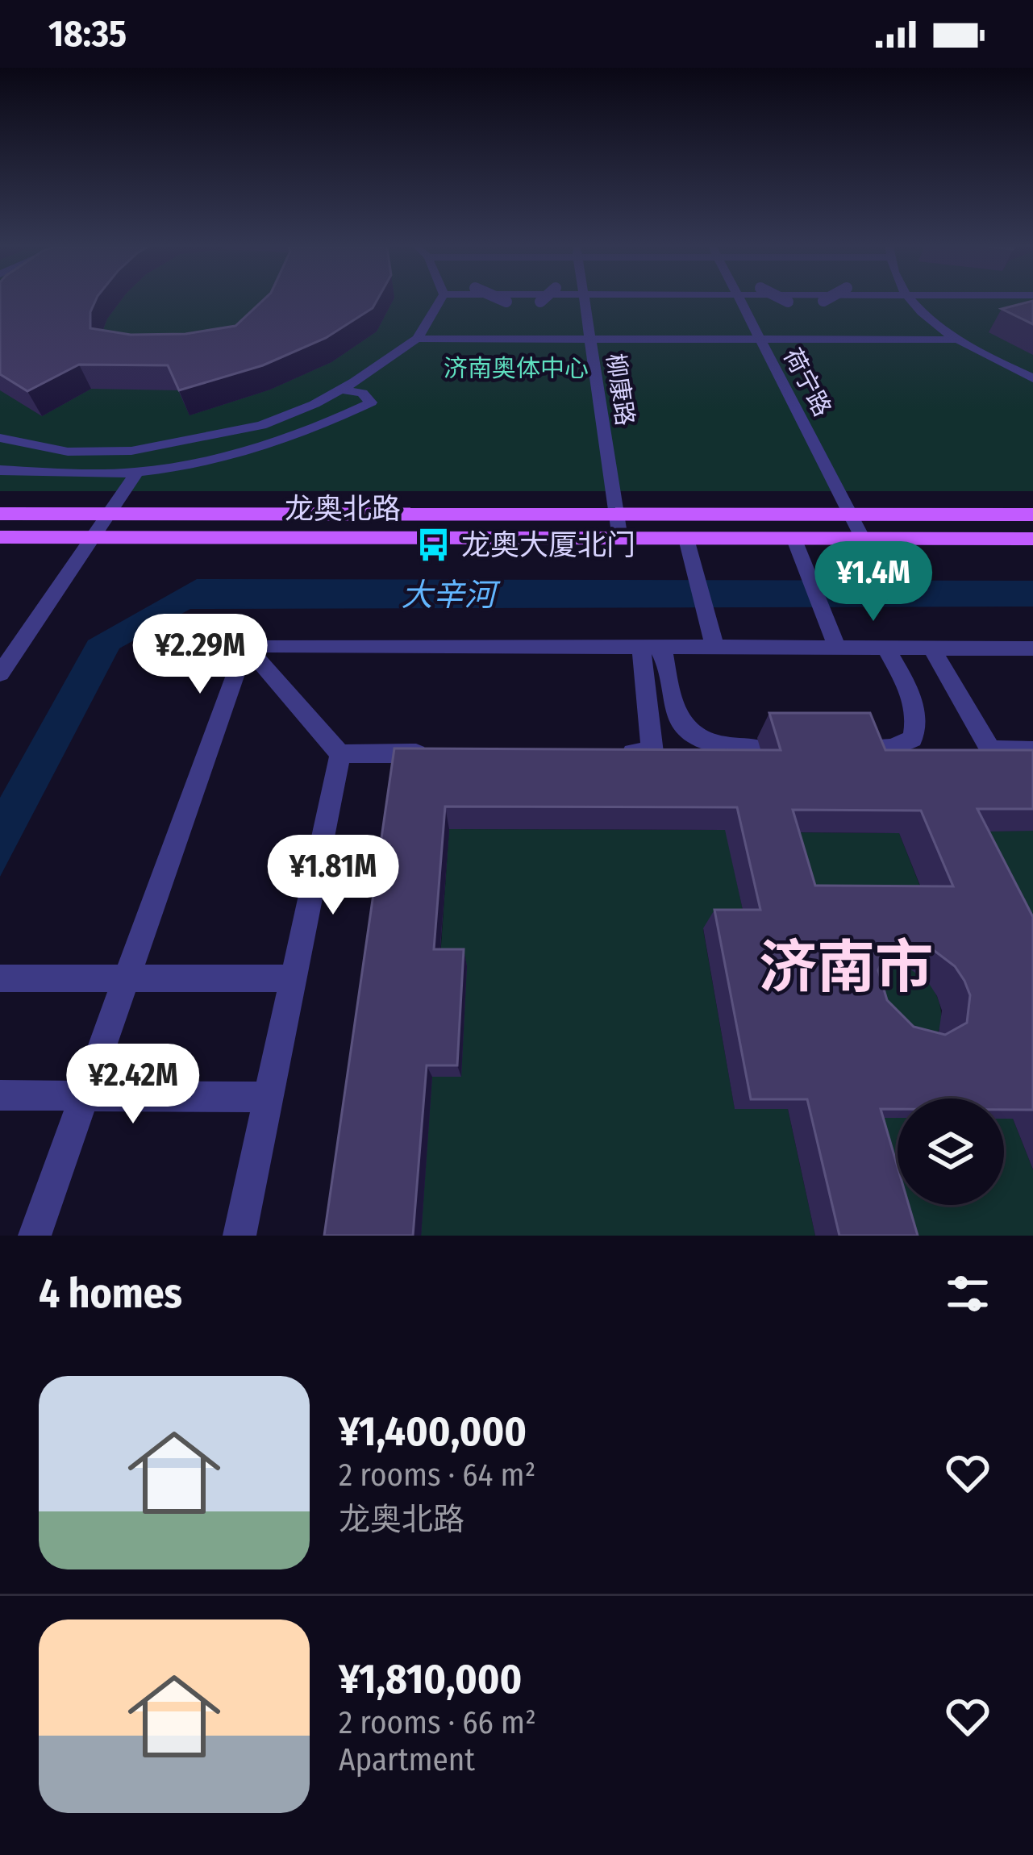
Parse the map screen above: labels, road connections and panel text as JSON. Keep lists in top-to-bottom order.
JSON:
{
  "streets": {
    "main road": ["龙奥北路"],
    "street": ["荷宁路", "柳康路"]
  },
  "crossings": [
    ["荷宁路", "龙奥北路"],
    ["柳康路", "龙奥北路"]
  ],
  "districts": ["济南市"],
  "water": ["大辛河"],
  "parks": ["济南奥体中心"],
  "places": {
    "bus stop": ["龙奥大厦北门"]
  },
  "page": {
    "status": "18:35",
    "price": [
      "¥1.4M",
      "¥2.29M",
      "¥1.81M",
      "¥2.42M"
    ],
    "heading": "4 homes",
    "list": [
      {
        "name": "¥1,400,000",
        "note": "2 rooms · 64 m² · 龙奥北路"
      },
      {
        "name": "¥1,810,000",
        "note": "2 rooms · 66 m² · Apartment"
      }
    ]
  }
}
